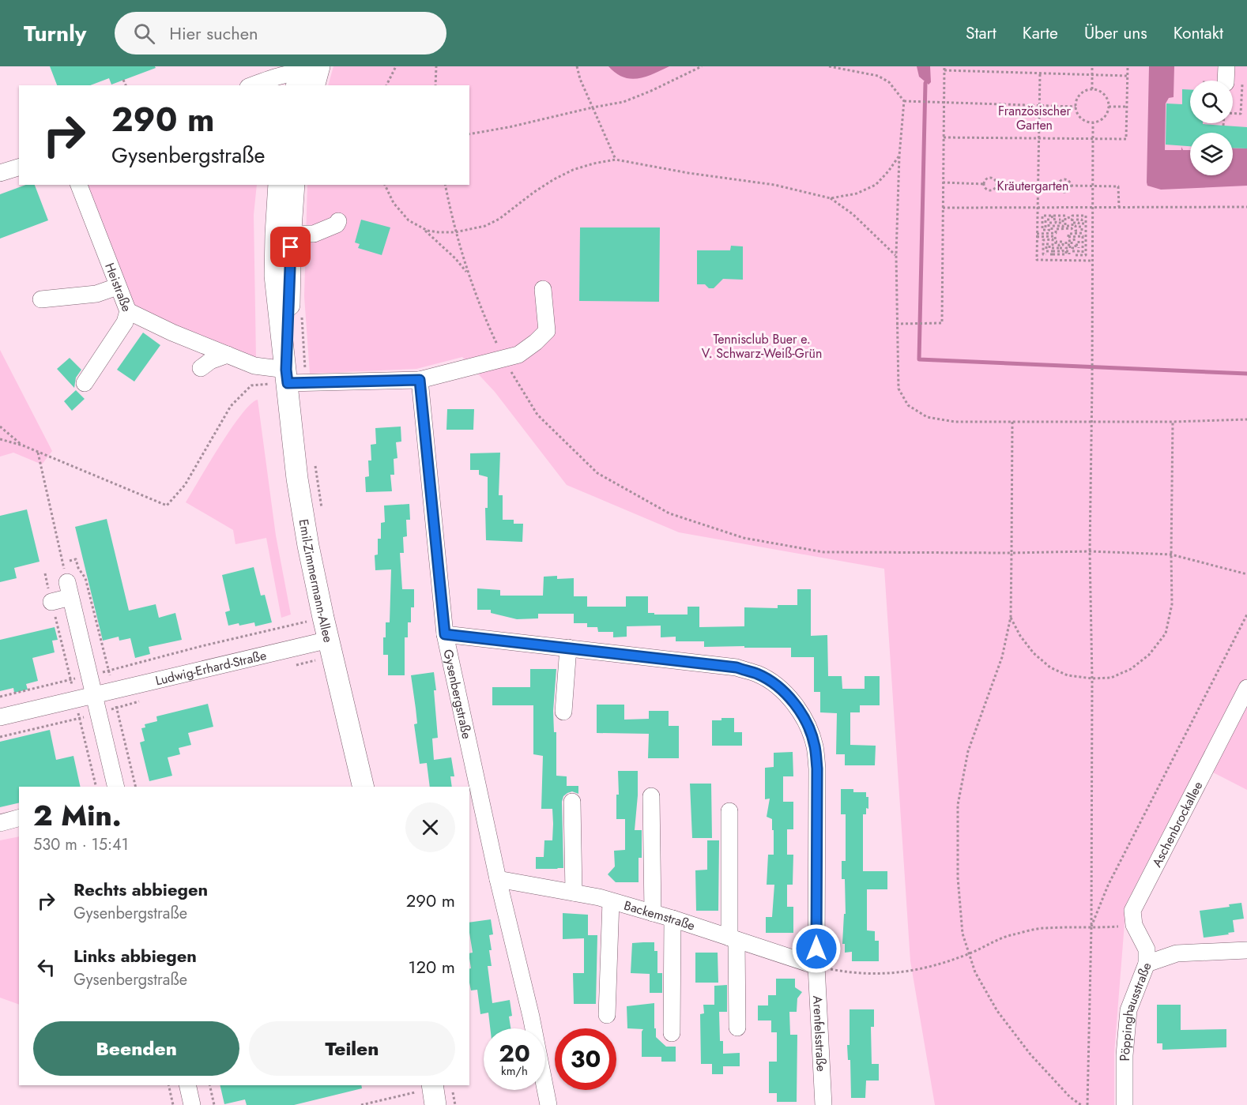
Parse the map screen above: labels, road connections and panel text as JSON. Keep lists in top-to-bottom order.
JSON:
{
  "streets": {
    "main road": ["Emil-Zimmermann-Allee"],
    "street": [
      "Heistraße",
      "Ludwig-Erhard-Straße",
      "Gysenbergstraße",
      "Aschenbrockallee",
      "Backemstraße",
      "Pöppinghausstraße",
      "Arenfelsstraße"
    ]
  },
  "crossings": [
    ["Emil-Zimmermann-Allee", "Ludwig-Erhard-Straße"],
    ["Gysenbergstraße", "Backemstraße"],
    ["Gysenbergstraße", "Arenfelsstraße"],
    ["Backemstraße", "Arenfelsstraße"]
  ],
  "parks": ["Französischer Garten", "Kräutergarten", "Tennisclub Buer e. V. Schwarz-Weiß-Grün"],
  "page": {
    "header": "Turnly",
    "search": "Hier suchen",
    "nav": [
      "Start",
      "Karte",
      "Über uns",
      "Kontakt"
    ],
    "turn": ["290 m", "Gysenbergstraße"],
    "heading": ["2 Min.", "530 m · 15:41"],
    "list": [
      {
        "name": "Rechts abbiegen",
        "note": "Gysenbergstraße",
        "value": "290 m"
      },
      {
        "name": "Links abbiegen",
        "note": "Gysenbergstraße",
        "value": "120 m"
      }
    ],
    "buttons": ["Beenden", "Teilen"],
    "speed": "20 km/h",
    "limit": "30"
  }
}
